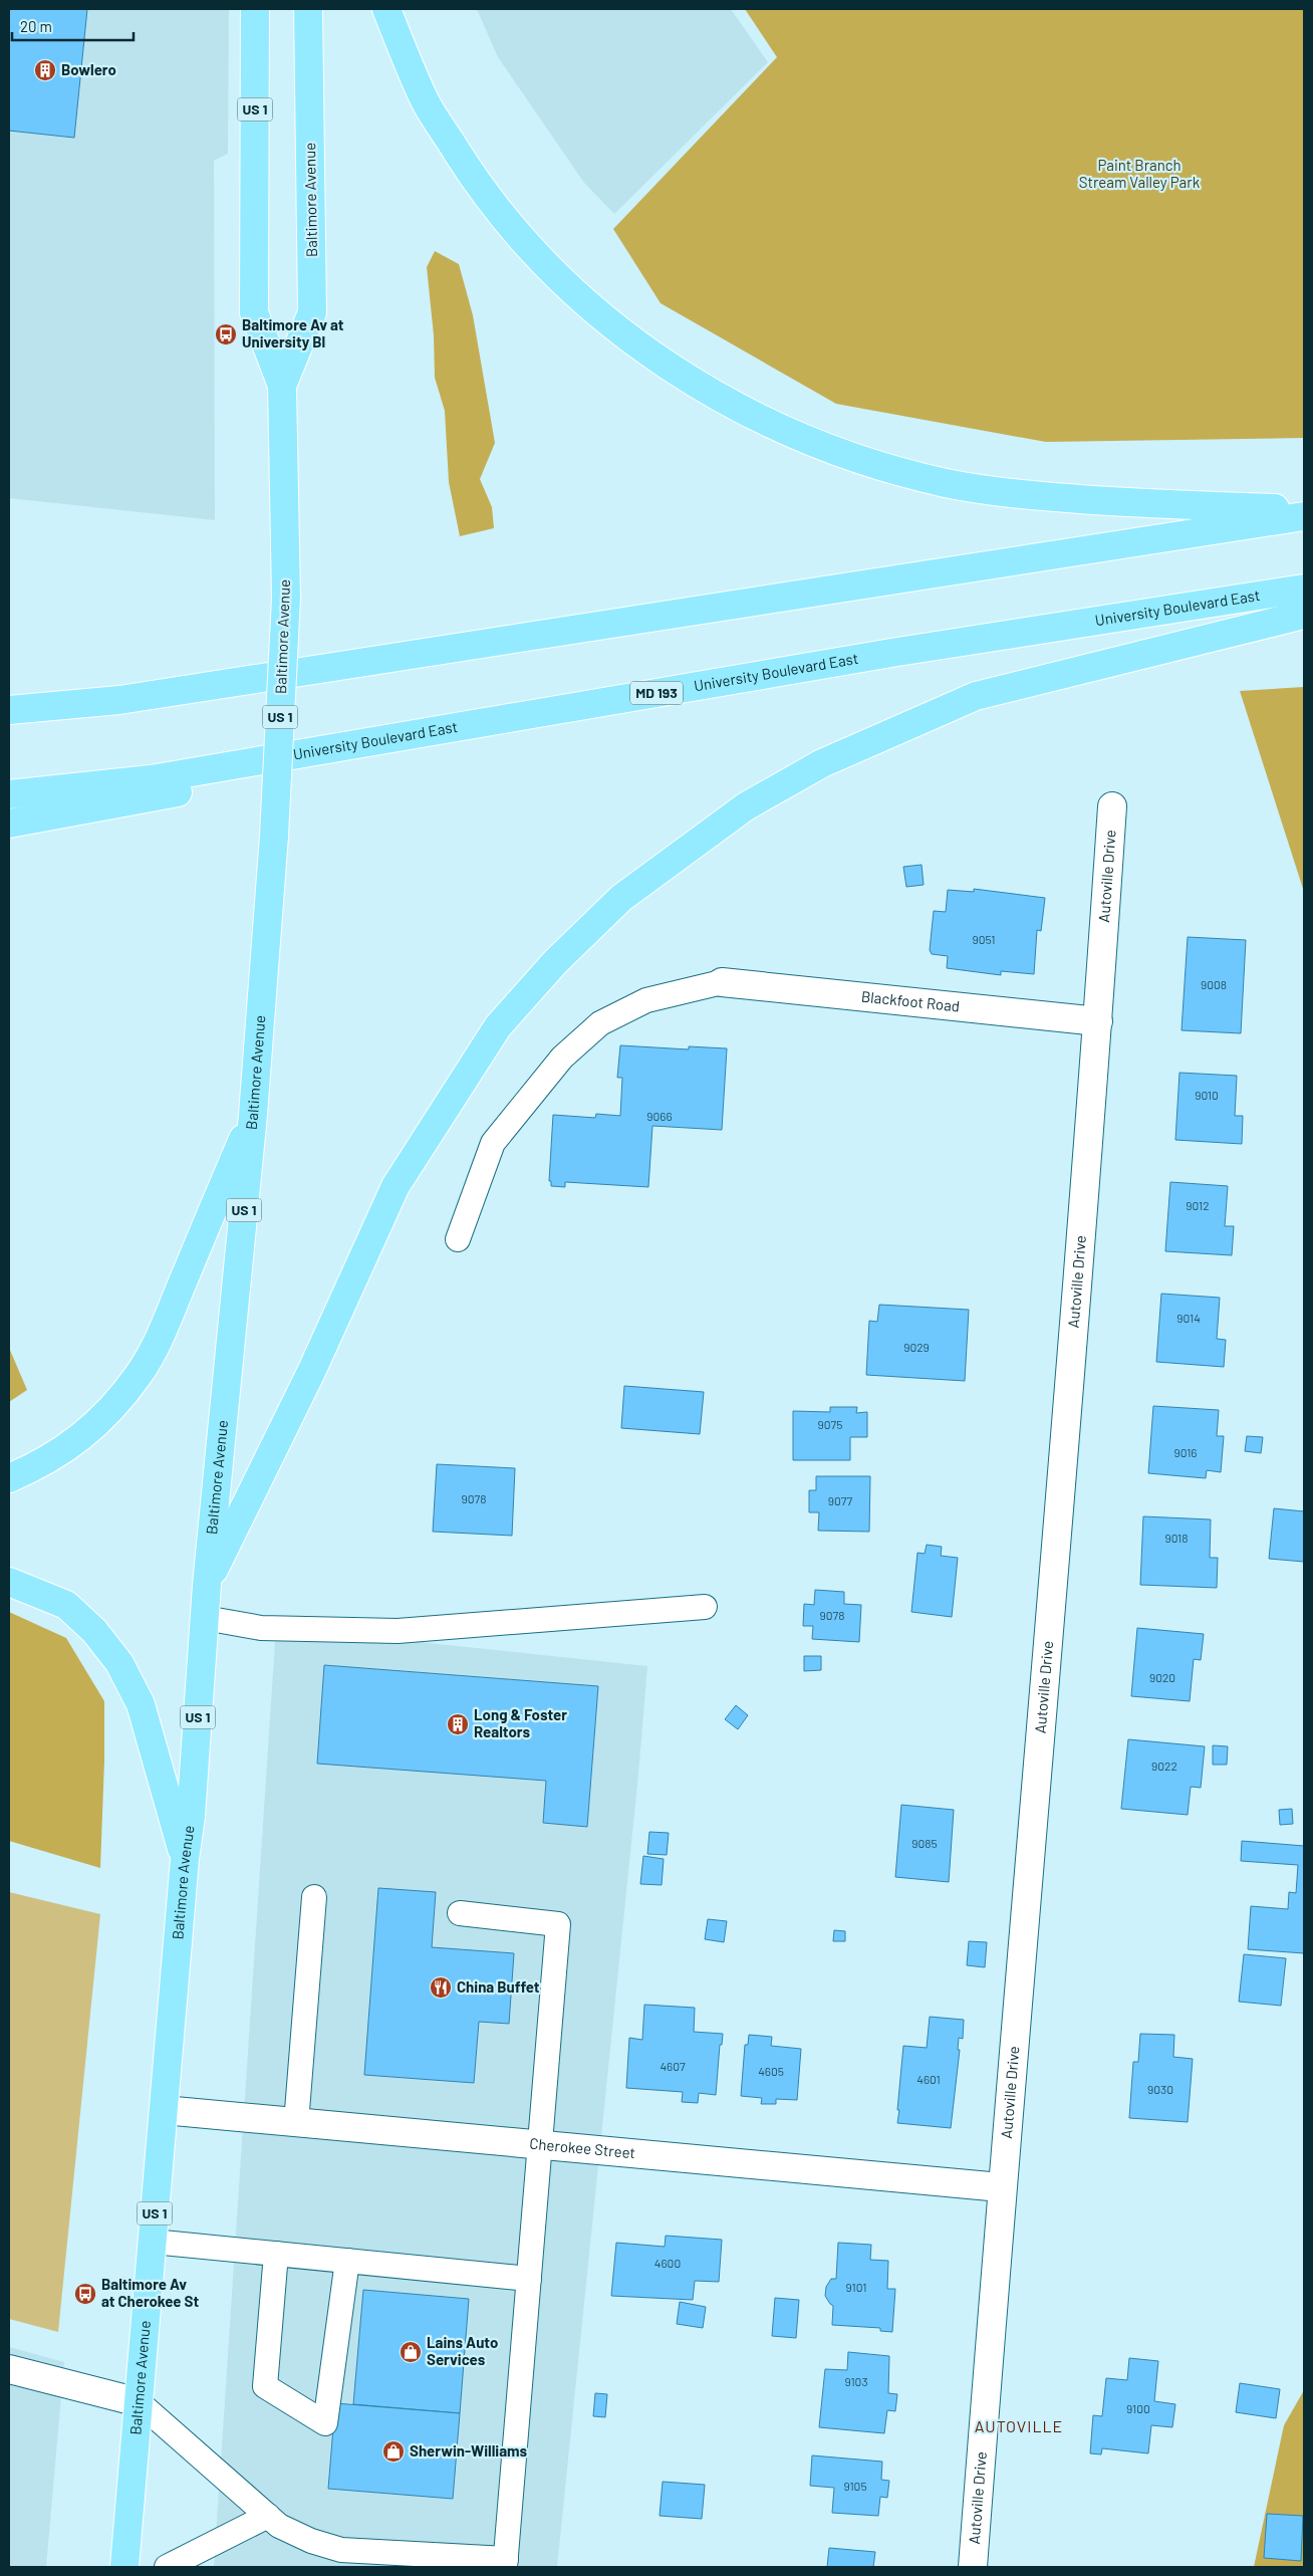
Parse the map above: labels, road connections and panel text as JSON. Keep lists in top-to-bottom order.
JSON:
{
  "streets": {
    "main road": [
      "US 1",
      "Baltimore Avenue",
      "University Boulevard East",
      "MD 193"
    ],
    "street": ["Autoville Drive", "Blackfoot Road", "Cherokee Street"]
  },
  "crossings": [
    ["Baltimore Avenue", "Cherokee Street"],
    ["Autoville Drive", "Blackfoot Road"],
    ["Autoville Drive", "Cherokee Street"]
  ],
  "districts": ["AUTOVILLE"],
  "parks": ["Paint Branch Stream Valley Park"],
  "places": {
    "building": ["Bowlero", "Long & Foster Realtors"],
    "bus stop": ["Baltimore Av at University Bl", "Baltimore Av at Cherokee St"],
    "restaurant": ["China Buffet"],
    "shop": ["Lains Auto Services", "Sherwin-Williams"]
  },
  "house_numbers": [
    "9051",
    "9008",
    "9010",
    "9066",
    "9012",
    "9014",
    "9029",
    "9075",
    "9016",
    "9078",
    "9077",
    "9018",
    "9078",
    "9020",
    "9022",
    "9085",
    "4607",
    "4605",
    "4601",
    "9030",
    "4600",
    "9101",
    "9103",
    "9100",
    "9105"
  ],
  "scale_bar": "20 m"
}
